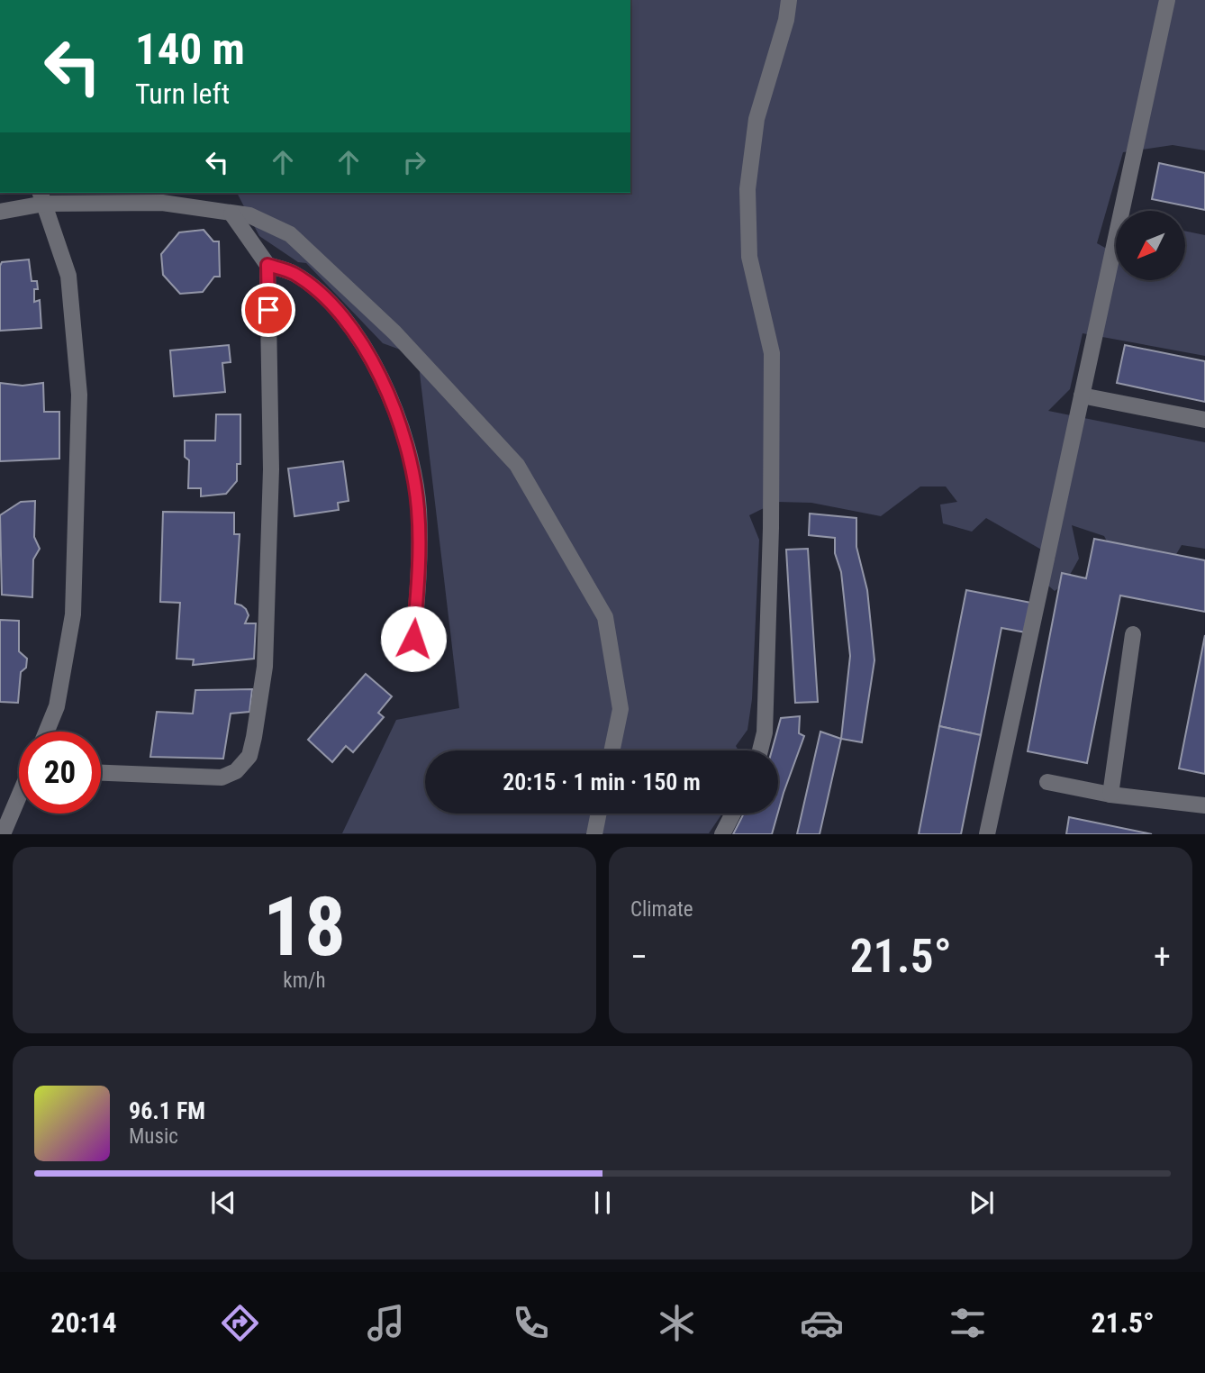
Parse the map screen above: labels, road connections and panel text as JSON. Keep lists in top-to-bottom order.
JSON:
{
  "north": "bottom left",
  "page": {
    "turn": ["140 m", "Turn left"],
    "limit": "20",
    "trip": "20:15 · 1 min · 150 m",
    "tile": [
      ["18", "km/h"],
      "Climate"
    ],
    "heat": ["−", "21.5°", "+"],
    "song": ["96.1 FM", "Music"],
    "tabs": ["20:14", "21.5°"]
  }
}
